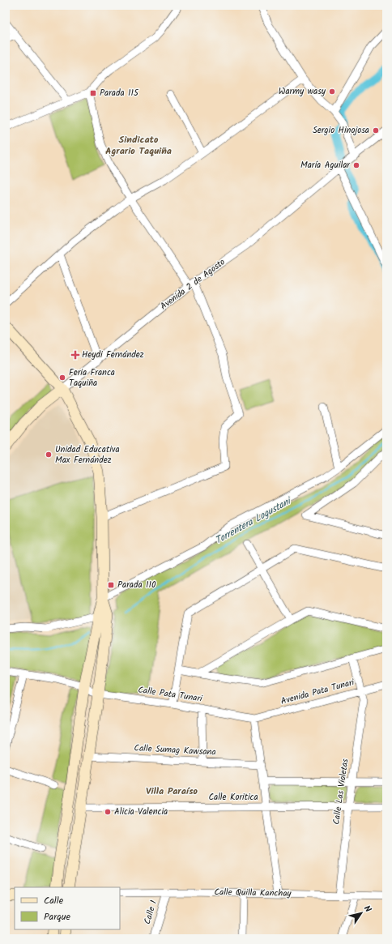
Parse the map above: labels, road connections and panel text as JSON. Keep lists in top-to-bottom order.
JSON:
{
  "streets": {
    "main road": ["Avenida 2 de Agosto"],
    "street": [
      "Avenida Pata Tunari",
      "Calle Pata Tunari",
      "Calle Sumag Kawsana",
      "Calle Las Violetas",
      "Calle Koritica",
      "Calle Quilla Kanchay",
      "Calle 1"
    ]
  },
  "crossings": [
    ["Avenida Pata Tunari", "Calle Pata Tunari"],
    ["Avenida Pata Tunari", "Calle Las Violetas"],
    ["Calle Las Violetas", "Calle Koritica"],
    ["Calle Las Violetas", "Calle Quilla Kanchay"],
    ["Calle Quilla Kanchay", "Calle 1"]
  ],
  "districts": ["Sindicato Agrario Taquiña", "Villa Paraíso"],
  "water": ["Torrentera Logustani"],
  "places": {
    "other": [
      "Warmy wasy",
      "Sergio Hinojosa",
      "María Aguilar",
      "Feria Franca Taquiña",
      "Unidad Educativa Max Fernández",
      "Alicia Valencia"
    ],
    "transit": ["Parada 115", "Parada 110"],
    "health": ["Heydi Fernández"]
  },
  "legend": ["Calle", "Parque"],
  "north": "top right"
}
